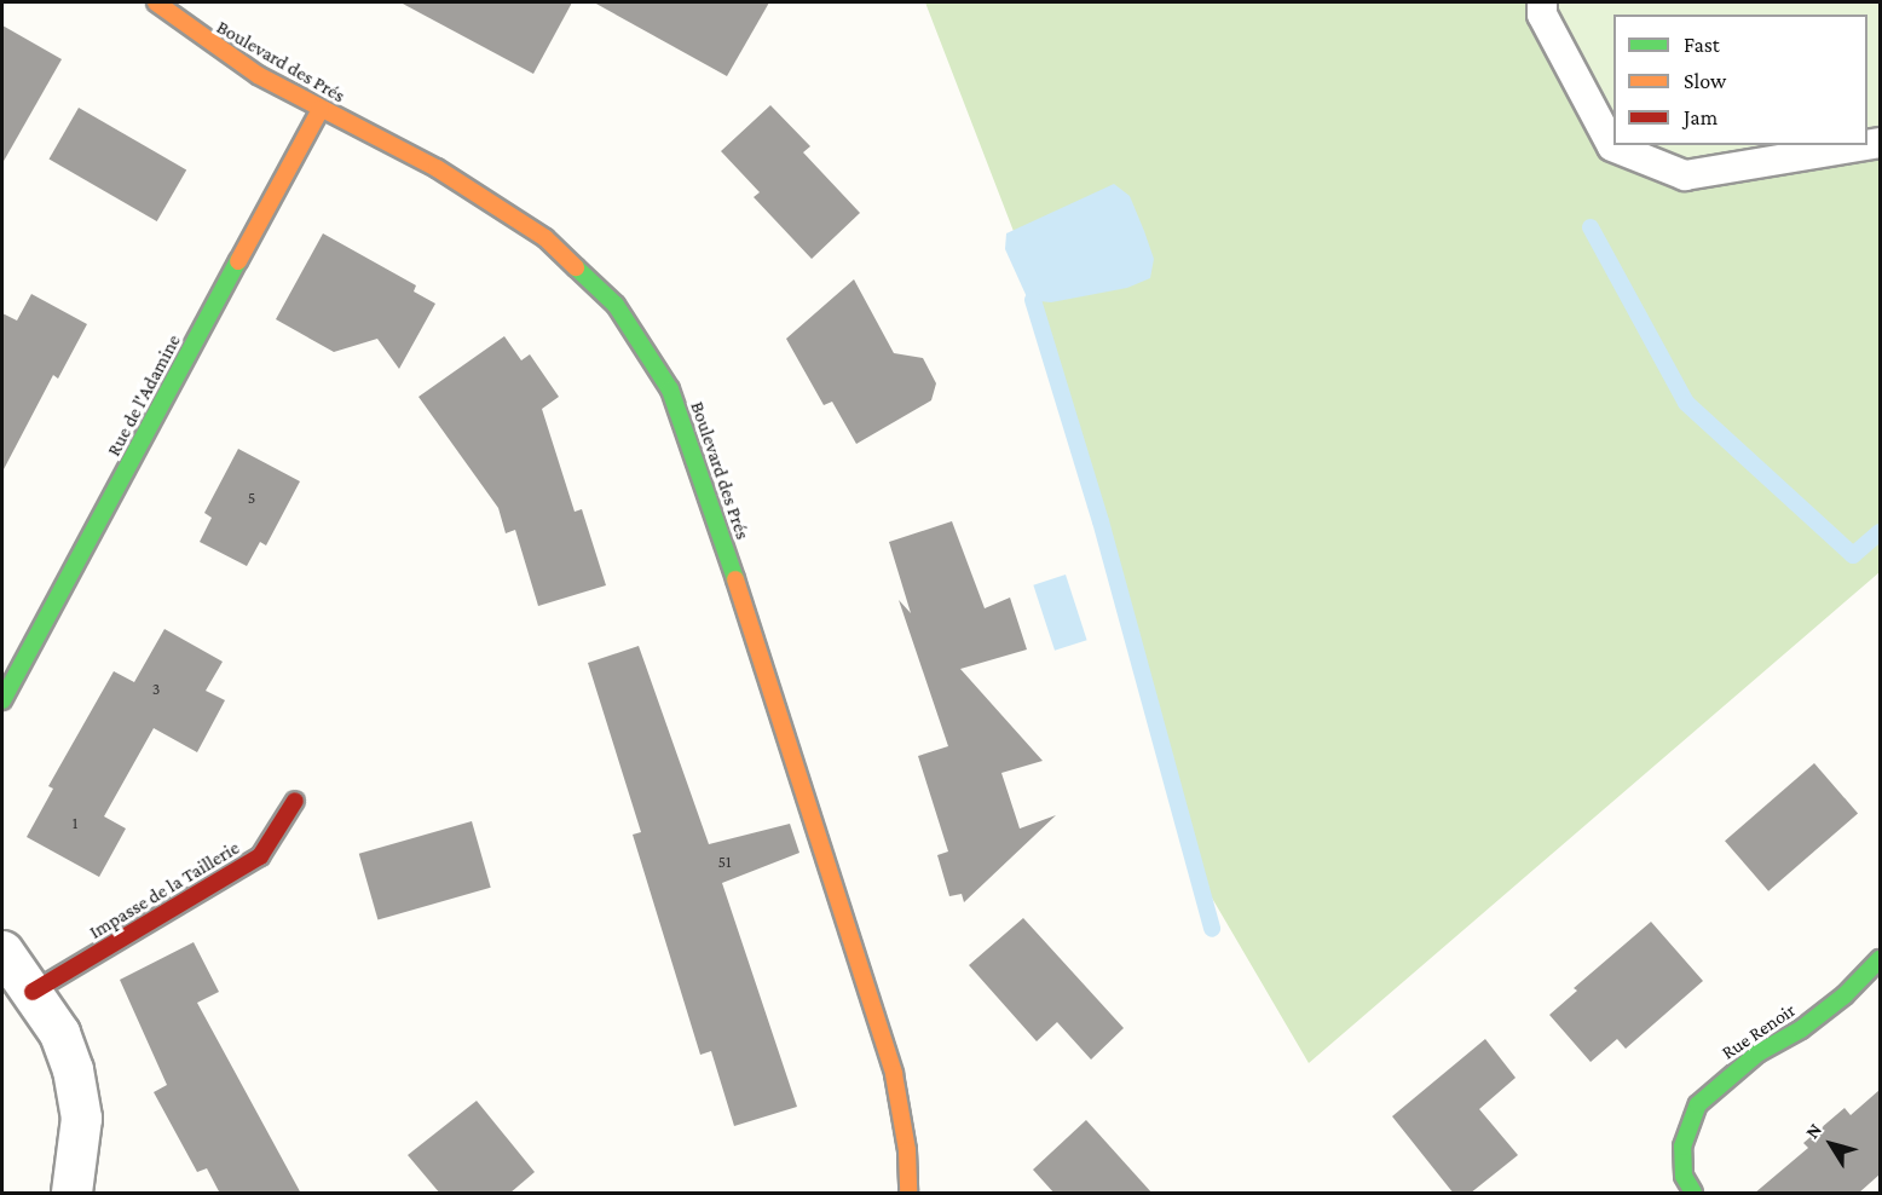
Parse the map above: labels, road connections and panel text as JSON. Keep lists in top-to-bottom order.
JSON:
{
  "streets": {
    "street": [
      "Boulevard des Prés",
      "Rue de l'Adamine",
      "Impasse de la Taillerie",
      "Rue Renoir"
    ]
  },
  "crossings": [
    ["Boulevard des Prés", "Rue de l'Adamine"]
  ],
  "house_numbers": [
    "5",
    "3",
    "1",
    "51"
  ],
  "legend": ["Fast", "Slow", "Jam"],
  "north": "top left"
}
